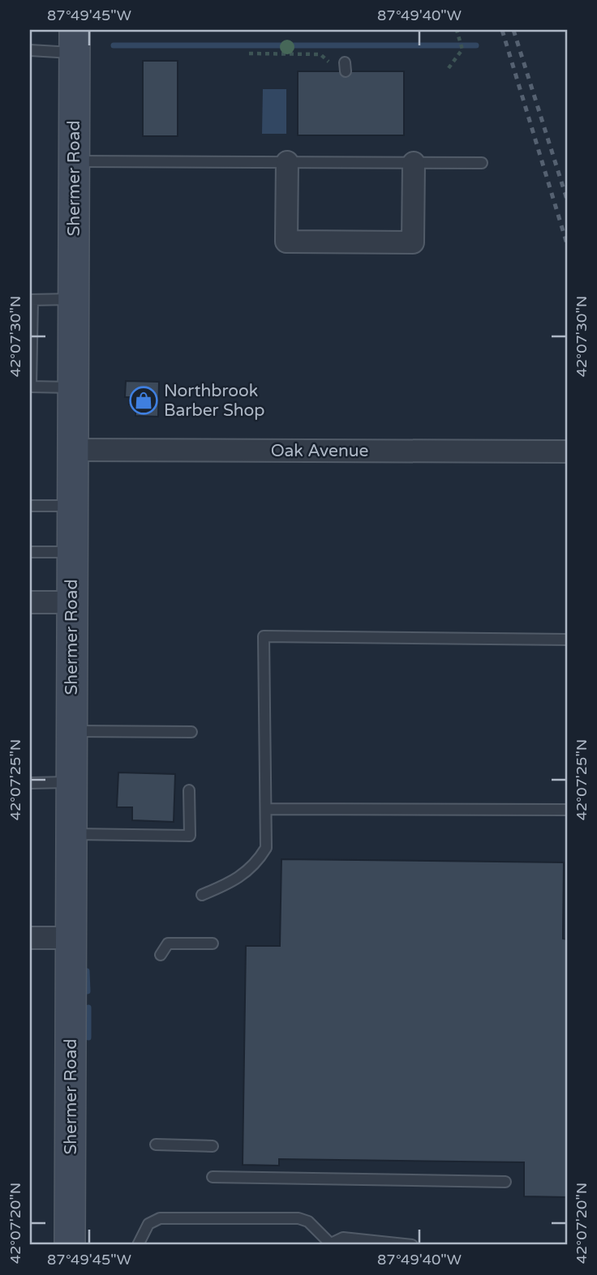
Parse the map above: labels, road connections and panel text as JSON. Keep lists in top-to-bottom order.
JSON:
{
  "streets": {
    "main road": ["Shermer Road"],
    "street": ["Oak Avenue"]
  },
  "crossings": [
    ["Shermer Road", "Oak Avenue"]
  ],
  "places": {
    "shop": ["Northbrook Barber Shop"]
  },
  "coordinates": [
    "87°49'45\"W",
    "87°49'40\"W",
    "42°07'30\"N",
    "42°07'25\"N",
    "42°07'20\"N"
  ]
}
